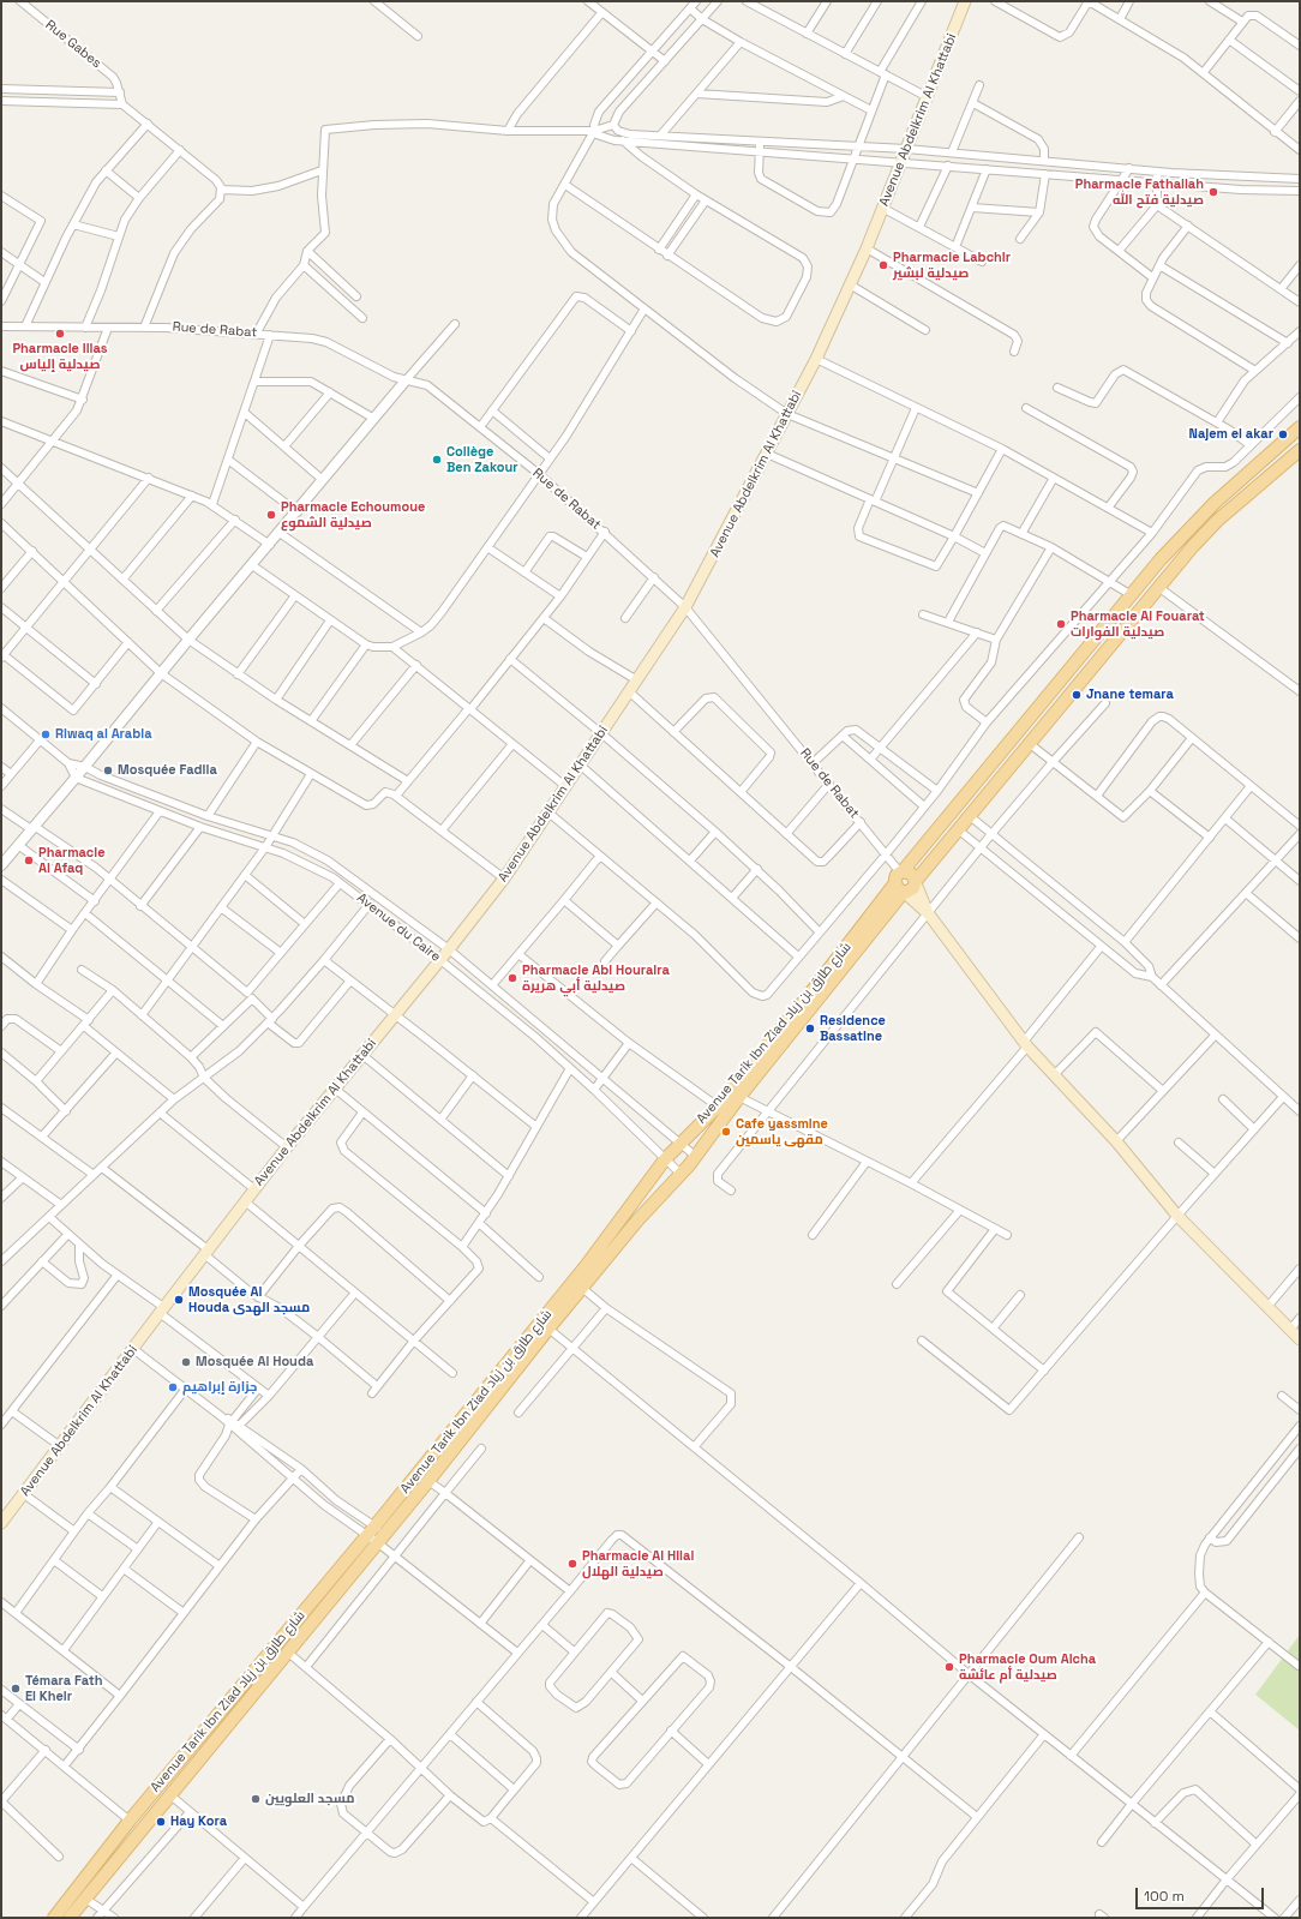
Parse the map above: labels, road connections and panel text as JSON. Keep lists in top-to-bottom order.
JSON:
{
  "streets": {
    "main road": ["Avenue Abdelkrim Al Khattabi", "Avenue Tarik Ibn Ziad شارع طارق بن زياد"],
    "street": ["Rue Gabes", "Rue de Rabat", "Avenue du Caire"]
  },
  "crossings": [
    ["Avenue Abdelkrim Al Khattabi", "Rue de Rabat"],
    ["Avenue Abdelkrim Al Khattabi", "Avenue du Caire"],
    ["Rue de Rabat", "Avenue Tarik Ibn Ziad شارع طارق بن زياد"],
    ["Avenue du Caire", "Avenue Tarik Ibn Ziad شارع طارق بن زياد"]
  ],
  "places": [
    "Pharmacie Fathallah صيدلية فتح الله",
    "Pharmacie Labchir صيدلية لبشير",
    "Pharmacie Ilias صيدلية إلياس",
    "Najem el akar",
    "Collège Ben Zakour",
    "Pharmacie Echoumoue صيدلية الشموع",
    "Pharmacie Al Fouarat صيدلية الفوارات",
    "Jnane temara",
    "Riwaq al Arabia",
    "Mosquée Fadila",
    "Pharmacie Al Afaq",
    "Pharmacie Abi Houraira صيدلية أبي هريرة",
    "Residence Bassatine",
    "Cafe yassmine مقهى ياسمين",
    "Mosquée Al Houda مسجد الهدى",
    "Mosquée Al Houda",
    "جزارة إبراهيم",
    "Pharmacie Al Hilal صيدلية الهلال",
    "Pharmacie Oum Aicha صيدلية أم عائشة",
    "Témara Fath El Kheir",
    "مسجد العلويين",
    "Hay Kora"
  ],
  "scale_bar": "100 m"
}
